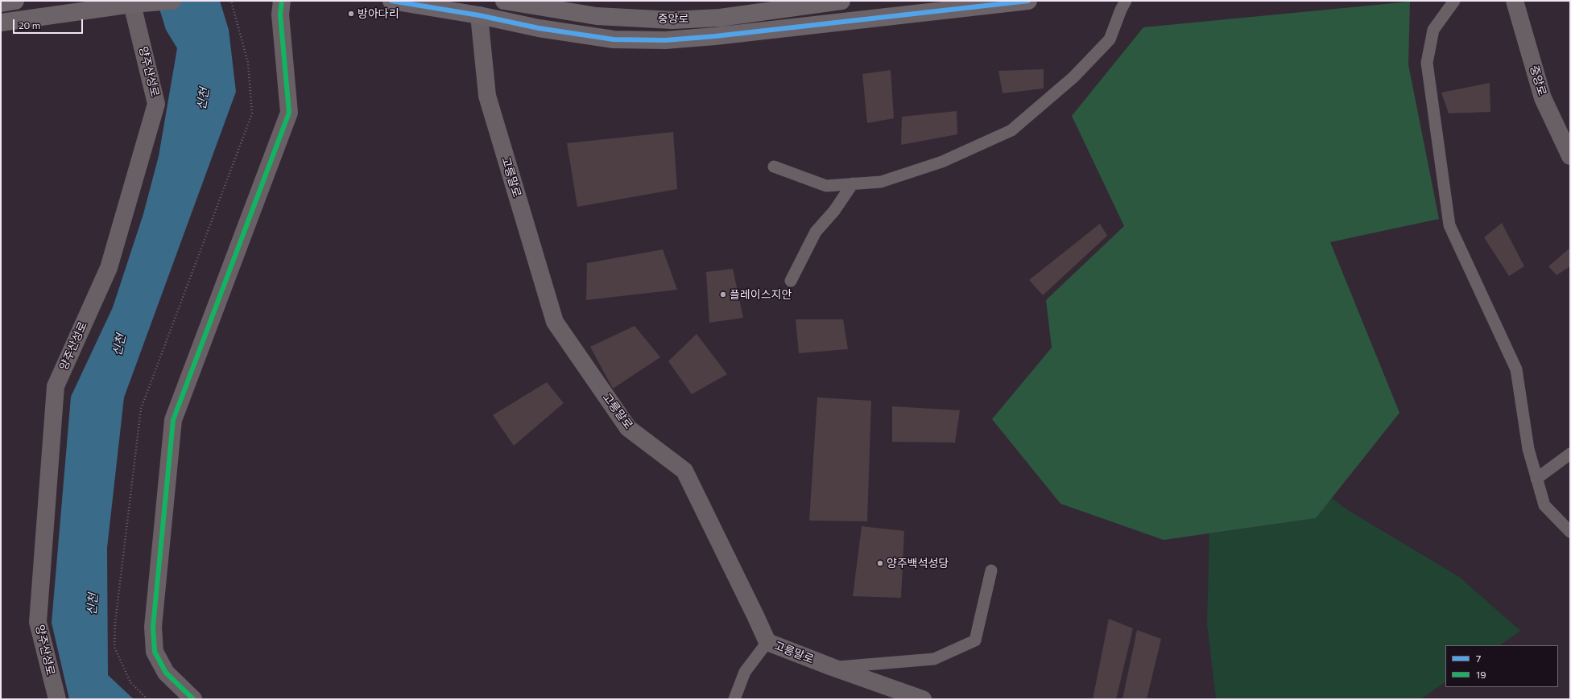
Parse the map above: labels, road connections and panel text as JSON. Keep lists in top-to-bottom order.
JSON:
{
  "streets": {
    "main road": ["중앙로"],
    "street": ["양주산성로", "고릉말로"]
  },
  "crossings": [
    ["중앙로", "고릉말로"]
  ],
  "water": ["신천"],
  "places": ["방아다리", "플레이스지안", "양주백석성당"],
  "lines": ["transit line 7", "transit line 19"],
  "legend": ["7", "19"],
  "scale_bar": "20 m"
}
